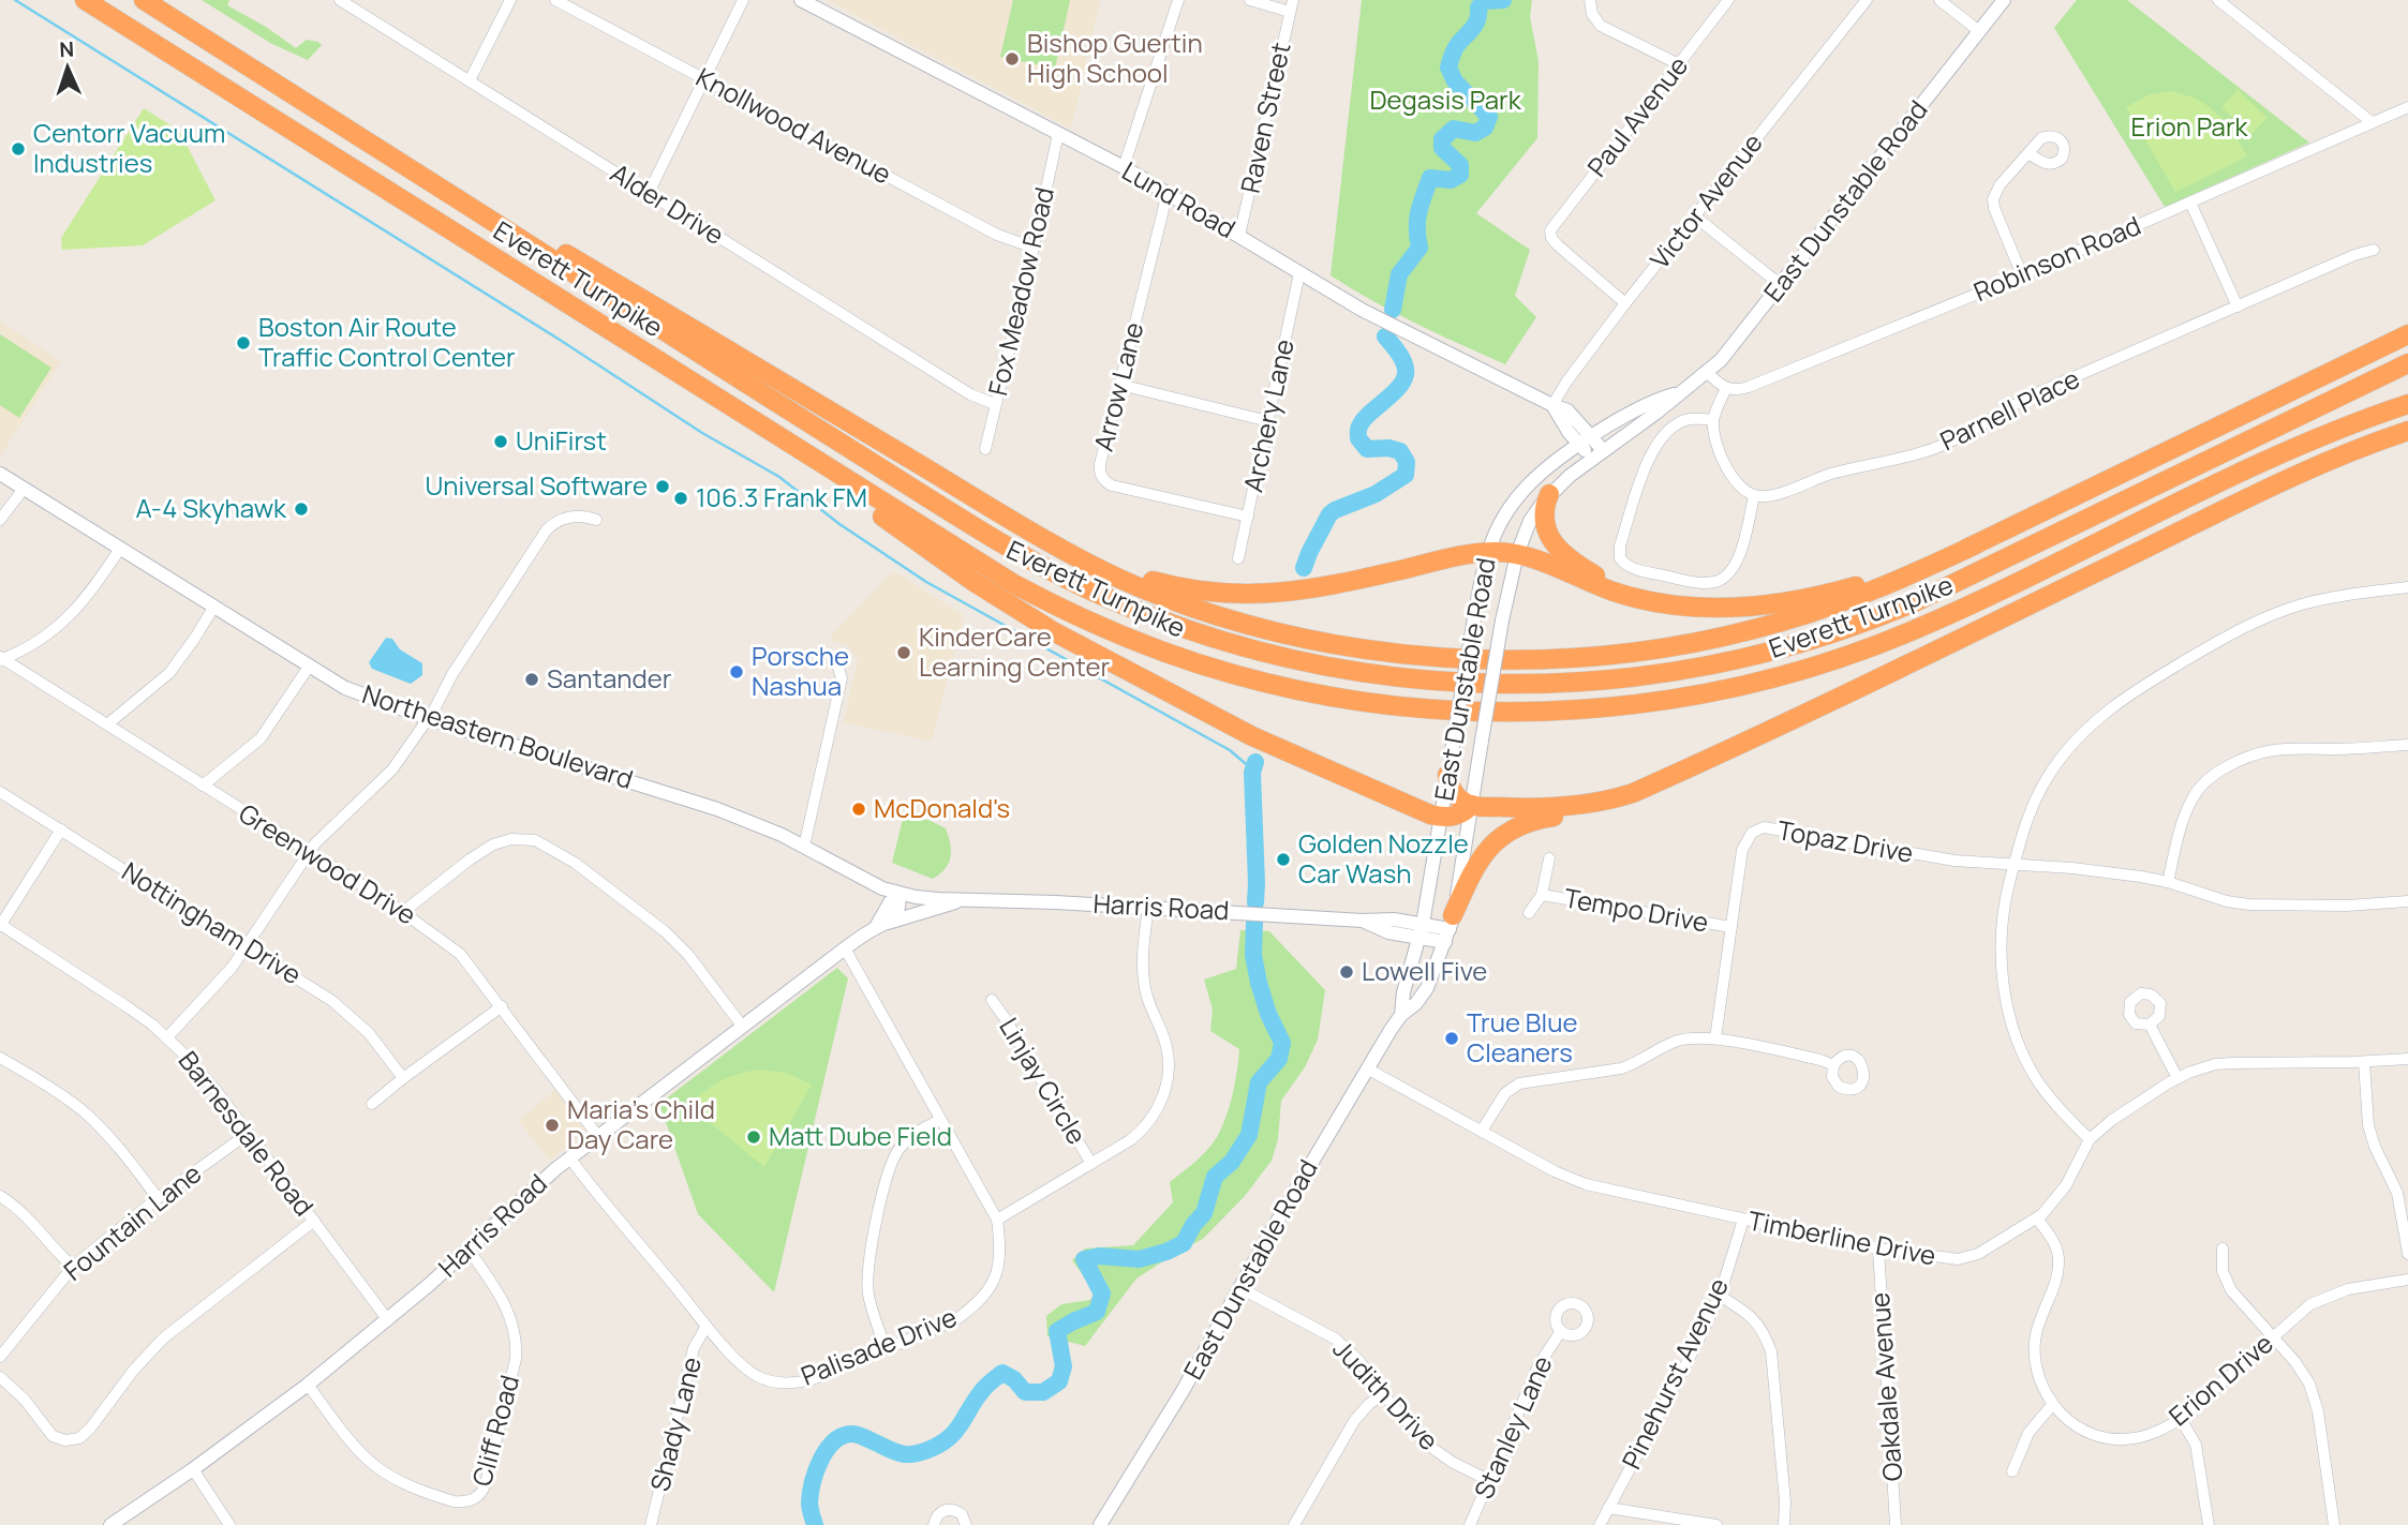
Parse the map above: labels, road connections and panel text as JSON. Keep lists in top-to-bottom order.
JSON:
{
  "streets": {
    "highway": ["Everett Turnpike"],
    "street": [
      "Paul Avenue",
      "Raven Street",
      "Knollwood Avenue",
      "Lund Road",
      "Victor Avenue",
      "East Dunstable Road",
      "Alder Drive",
      "Robinson Road",
      "Fox Meadow Road",
      "Arrow Lane",
      "Parnell Place",
      "Archery Lane",
      "Northeastern Boulevard",
      "Topaz Drive",
      "Greenwood Drive",
      "Harris Road",
      "Tempo Drive",
      "Nottingham Drive",
      "Linjay Circle",
      "Barnesdale Road",
      "Fountain Lane",
      "Timberline Drive",
      "Palisade Drive",
      "Pinehurst Avenue",
      "Erion Drive",
      "Oakdale Avenue",
      "Judith Drive",
      "Shady Lane",
      "Stanley Lane",
      "Cliff Road"
    ]
  },
  "crossings": [
    ["Paul Avenue", "Victor Avenue"],
    ["Raven Street", "Lund Road"],
    ["Knollwood Avenue", "Fox Meadow Road"],
    ["Lund Road", "Victor Avenue"],
    ["Lund Road", "East Dunstable Road"],
    ["Lund Road", "Fox Meadow Road"],
    ["Lund Road", "Arrow Lane"],
    ["Lund Road", "Archery Lane"],
    ["East Dunstable Road", "Harris Road"],
    ["East Dunstable Road", "Timberline Drive"],
    ["East Dunstable Road", "Judith Drive"],
    ["Alder Drive", "Fox Meadow Road"],
    ["Arrow Lane", "Archery Lane"],
    ["Northeastern Boulevard", "Harris Road"],
    ["Topaz Drive", "Tempo Drive"],
    ["Greenwood Drive", "Harris Road"],
    ["Harris Road", "Barnesdale Road"],
    ["Harris Road", "Palisade Drive"],
    ["Harris Road", "Cliff Road"],
    ["Barnesdale Road", "Fountain Lane"],
    ["Timberline Drive", "Pinehurst Avenue"],
    ["Timberline Drive", "Erion Drive"],
    ["Timberline Drive", "Oakdale Avenue"],
    ["Palisade Drive", "Shady Lane"],
    ["Judith Drive", "Stanley Lane"]
  ],
  "parks": ["Degasis Park", "Erion Park"],
  "places": [
    "Bishop Guertin High School",
    "Centorr Vacuum Industries",
    "Boston Air Route Traffic Control Center",
    "UniFirst",
    "Universal Software",
    "106.3 Frank FM",
    "A-4 Skyhawk",
    "KinderCare Learning Center",
    "Porsche Nashua",
    "Santander",
    "McDonald's",
    "Golden Nozzle Car Wash",
    "Lowell Five",
    "True Blue Cleaners",
    "Maria's Child Day Care",
    "Matt Dube Field"
  ],
  "north": "top"
}
